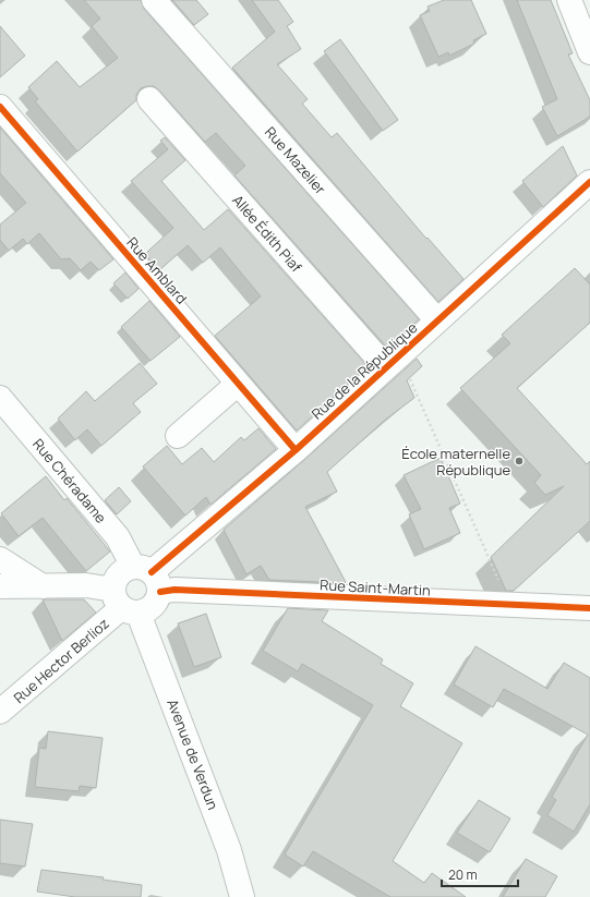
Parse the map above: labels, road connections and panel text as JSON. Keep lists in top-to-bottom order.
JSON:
{
  "streets": {
    "street": [
      "Rue Mazelier",
      "Allée Édith Piaf",
      "Rue Amblard",
      "Rue de la République",
      "Rue Chéradame",
      "Rue Saint-Martin",
      "Rue Hector Berlioz",
      "Avenue de Verdun"
    ]
  },
  "crossings": [
    ["Rue Mazelier", "Rue de la République"],
    ["Allée Édith Piaf", "Rue de la République"],
    ["Rue Amblard", "Rue de la République"],
    ["Rue de la République", "Rue Chéradame"],
    ["Rue de la République", "Rue Saint-Martin"],
    ["Rue de la République", "Rue Hector Berlioz"],
    ["Rue Chéradame", "Rue Saint-Martin"],
    ["Rue Chéradame", "Rue Hector Berlioz"],
    ["Rue Saint-Martin", "Rue Hector Berlioz"],
    ["Rue Hector Berlioz", "Avenue de Verdun"]
  ],
  "places": ["École maternelle République"],
  "scale_bar": "20 m"
}
